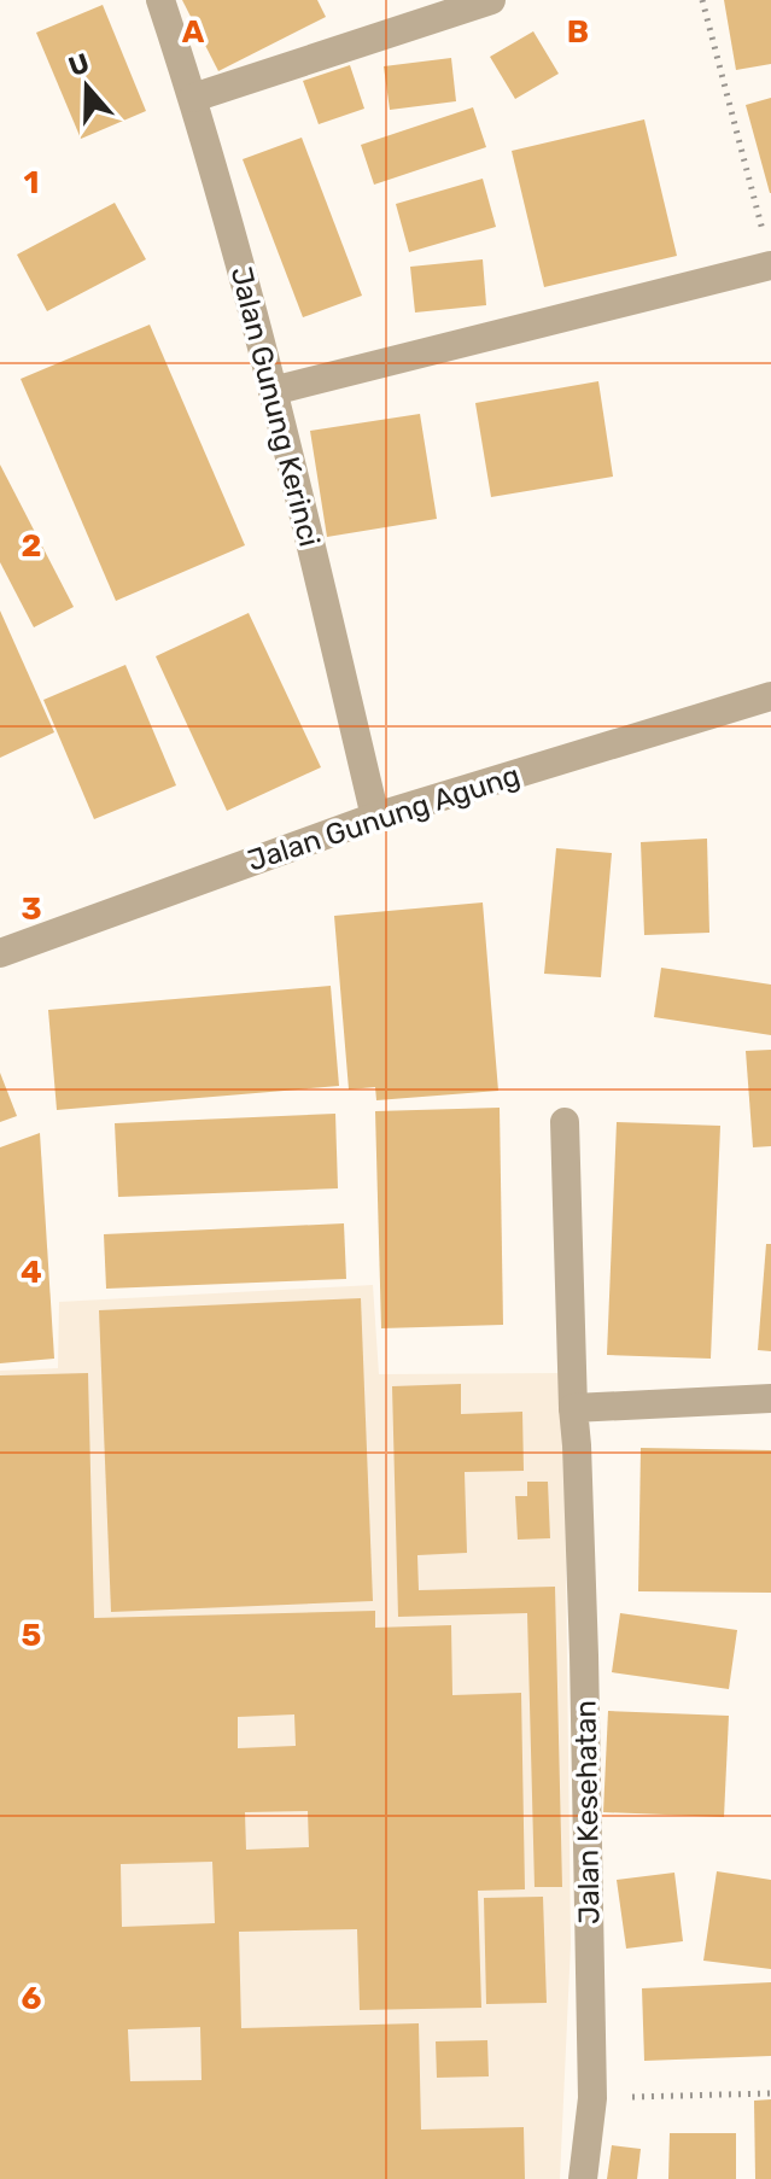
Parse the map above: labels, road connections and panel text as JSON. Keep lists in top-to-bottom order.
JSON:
{
  "streets": {
    "street": ["Jalan Gunung Kerinci", "Jalan Gunung Agung", "Jalan Kesehatan"]
  },
  "crossings": [
    ["Jalan Gunung Kerinci", "Jalan Gunung Agung"]
  ],
  "north": "top",
  "grid": {
    "columns": ["A", "B"],
    "rows": [
      "1",
      "2",
      "3",
      "4",
      "5",
      "6"
    ]
  }
}
